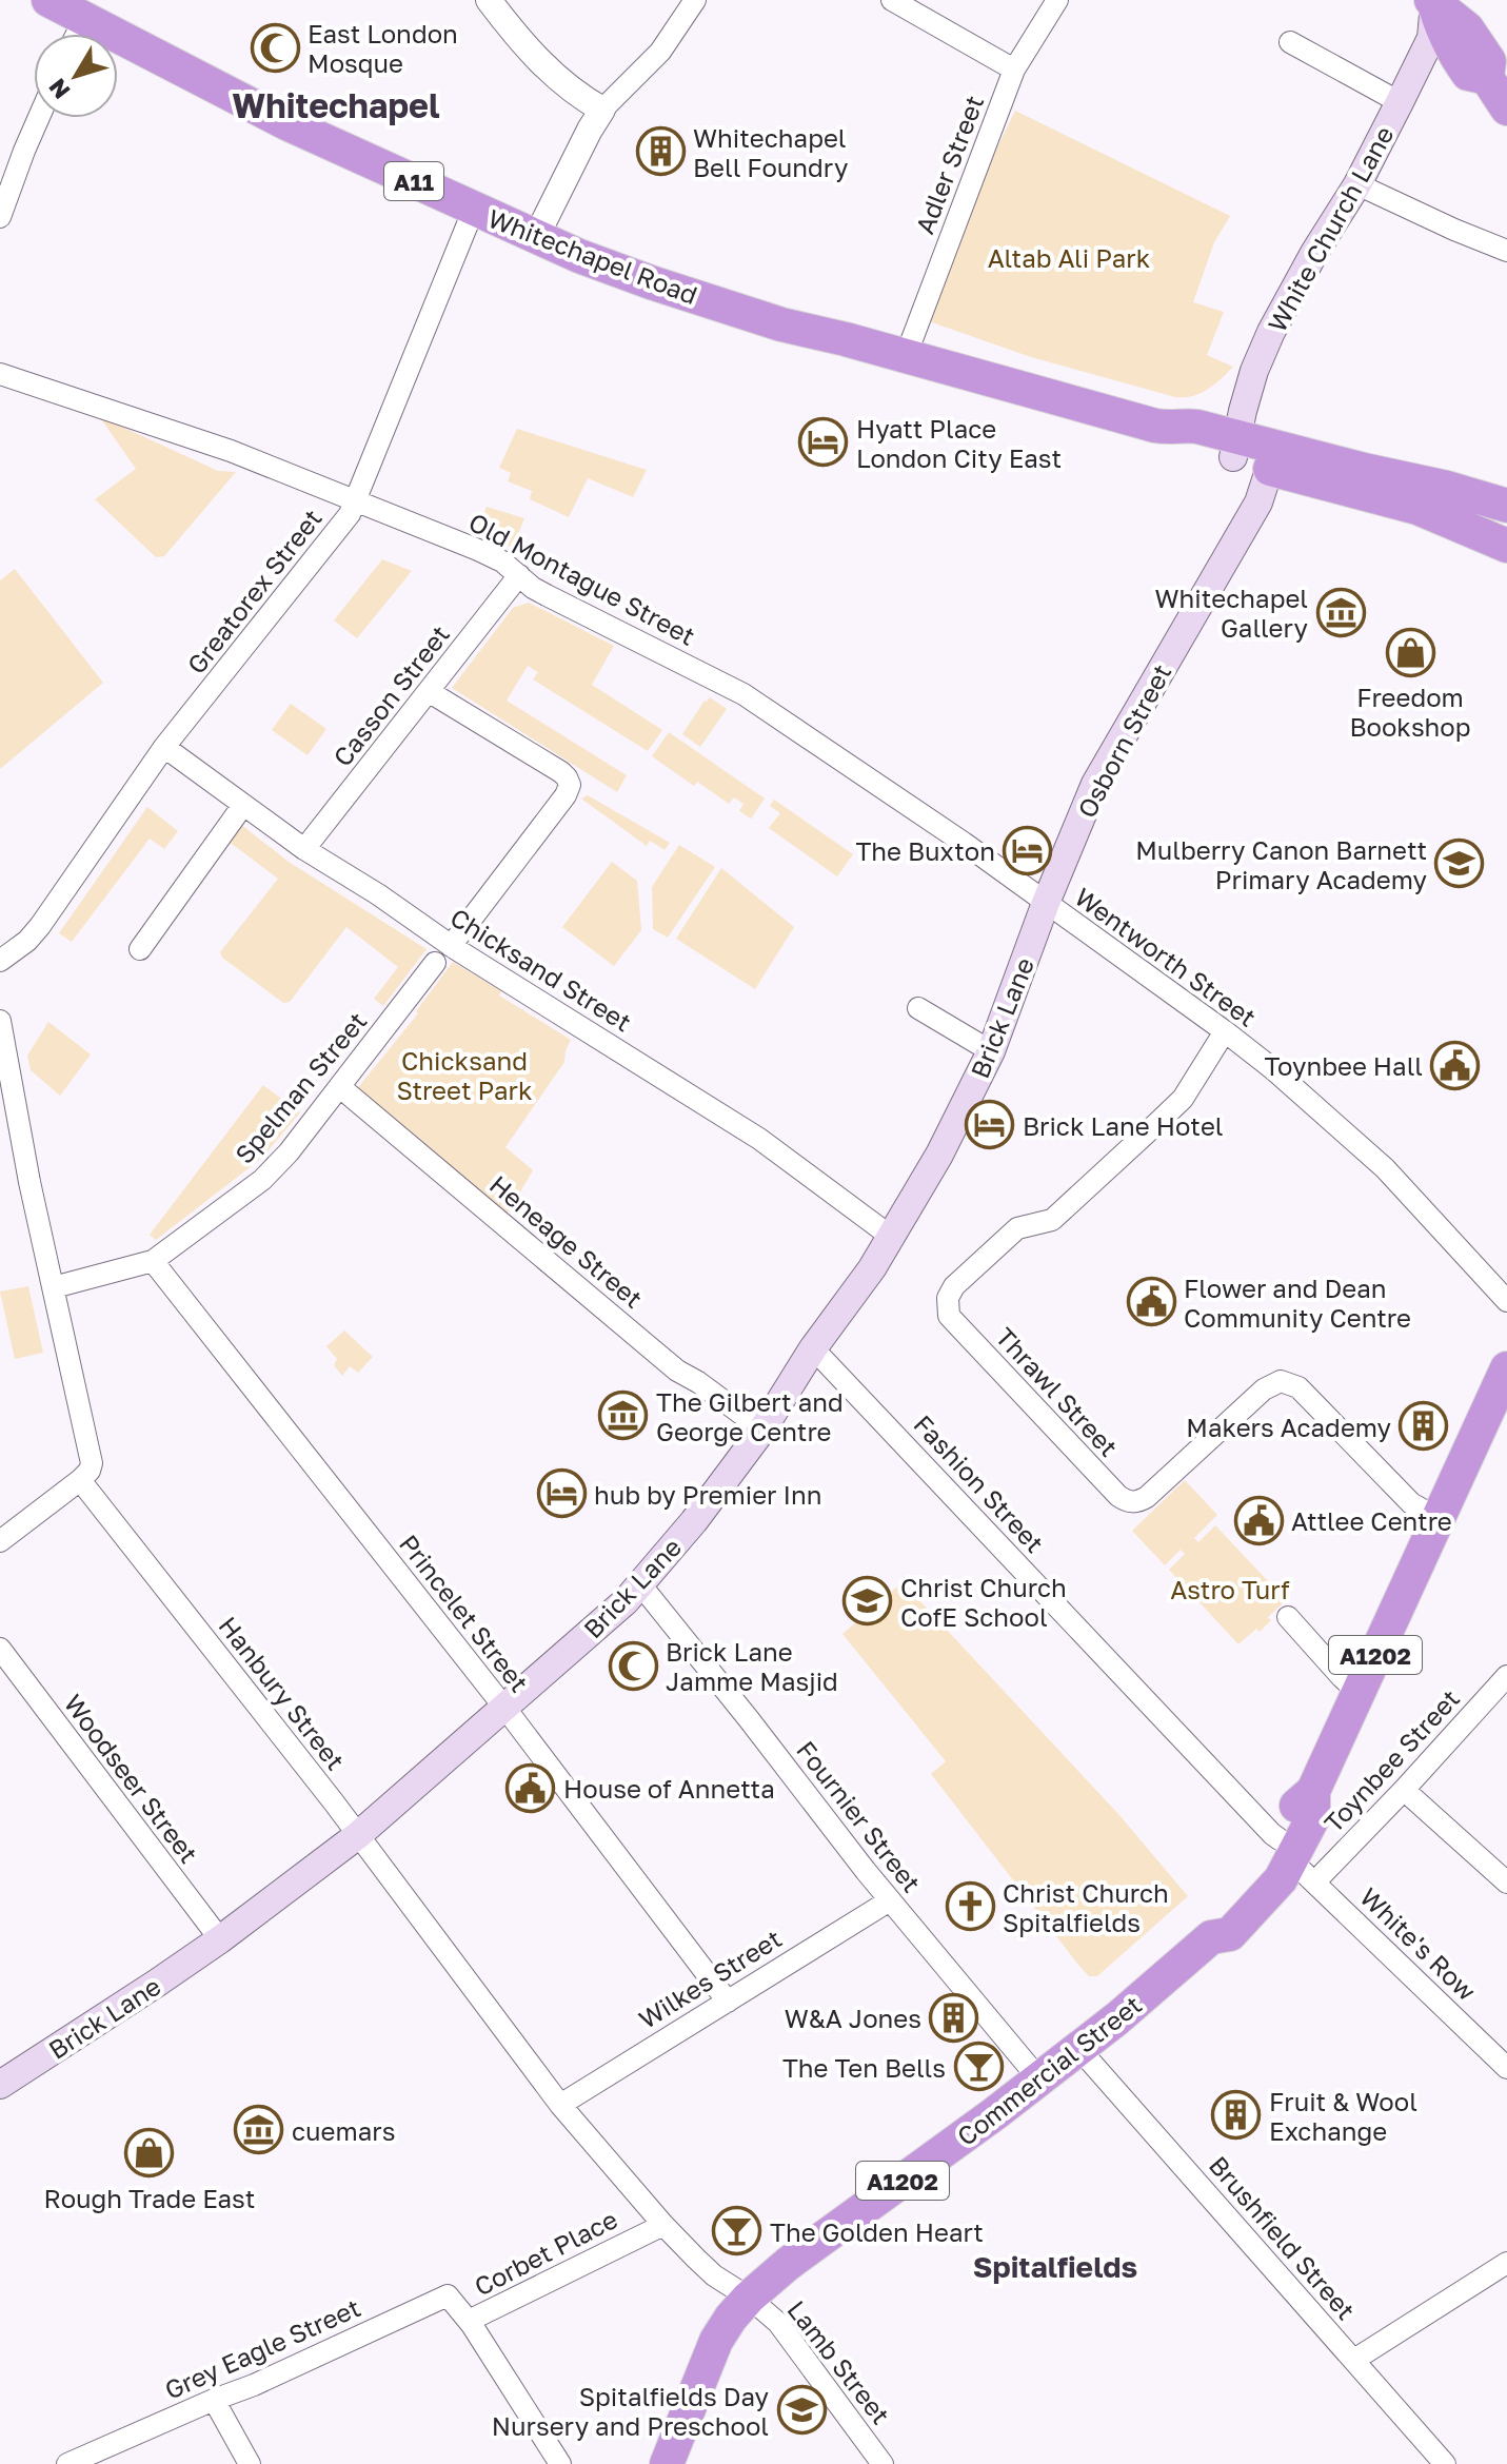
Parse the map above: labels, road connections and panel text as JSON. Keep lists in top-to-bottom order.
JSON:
{
  "streets": {
    "highway": [
      "A11",
      "Whitechapel Road",
      "A1202",
      "Commercial Street"
    ],
    "main road": ["White Church Lane", "Osborn Street", "Brick Lane"],
    "street": [
      "Adler Street",
      "Old Montague Street",
      "Greatorex Street",
      "Casson Street",
      "Wentworth Street",
      "Chicksand Street",
      "Spelman Street",
      "Heneage Street",
      "Thrawl Street",
      "Fashion Street",
      "Princelet Street",
      "Hanbury Street",
      "Toynbee Street",
      "Woodseer Street",
      "Fournier Street",
      "White's Row",
      "Wilkes Street",
      "Brushfield Street",
      "Corbet Place",
      "Grey Eagle Street",
      "Lamb Street"
    ]
  },
  "crossings": [
    ["Adler Street", "Whitechapel Road"],
    ["A11", "Whitechapel Road"],
    ["A11", "Osborn Street"],
    ["White Church Lane", "Whitechapel Road"],
    ["Whitechapel Road", "Greatorex Street"],
    ["Whitechapel Road", "Osborn Street"],
    ["Old Montague Street", "Greatorex Street"],
    ["Old Montague Street", "Casson Street"],
    ["Old Montague Street", "Osborn Street"],
    ["Old Montague Street", "Wentworth Street"],
    ["Old Montague Street", "Brick Lane"],
    ["Greatorex Street", "Chicksand Street"],
    ["Casson Street", "Chicksand Street"],
    ["Osborn Street", "Wentworth Street"],
    ["Osborn Street", "Brick Lane"],
    ["Wentworth Street", "Brick Lane"],
    ["Wentworth Street", "Thrawl Street"],
    ["Chicksand Street", "Brick Lane"],
    ["Brick Lane", "Heneage Street"],
    ["Brick Lane", "Fashion Street"],
    ["Brick Lane", "Princelet Street"],
    ["Brick Lane", "Hanbury Street"],
    ["Brick Lane", "Woodseer Street"],
    ["Brick Lane", "Fournier Street"],
    ["Spelman Street", "Heneage Street"],
    ["Spelman Street", "Princelet Street"],
    ["Thrawl Street", "Commercial Street"],
    ["Fashion Street", "Toynbee Street"],
    ["Fashion Street", "White's Row"],
    ["Fashion Street", "Commercial Street"],
    ["Princelet Street", "Wilkes Street"],
    ["Hanbury Street", "Wilkes Street"],
    ["Hanbury Street", "Commercial Street"],
    ["Hanbury Street", "Corbet Place"],
    ["Hanbury Street", "Lamb Street"],
    ["Toynbee Street", "White's Row"],
    ["Toynbee Street", "Commercial Street"],
    ["Fournier Street", "Wilkes Street"],
    ["Fournier Street", "Commercial Street"],
    ["White's Row", "Commercial Street"],
    ["Commercial Street", "Brushfield Street"],
    ["Commercial Street", "Lamb Street"],
    ["Corbet Place", "Grey Eagle Street"]
  ],
  "districts": ["Whitechapel", "Spitalfields"],
  "parks": ["Altab Ali Park", "Chicksand Street Park", "Astro Turf"],
  "places": {
    "mosque": ["East London Mosque", "Brick Lane Jamme Masjid"],
    "building": [
      "Whitechapel Bell Foundry",
      "Makers Academy",
      "W&A Jones",
      "Fruit & Wool Exchange"
    ],
    "hotel": [
      "Hyatt Place London City East",
      "The Buxton",
      "Brick Lane Hotel",
      "hub by Premier Inn"
    ],
    "museum": ["Whitechapel Gallery", "The Gilbert and George Centre", "cuemars"],
    "shop": ["Freedom Bookshop", "Rough Trade East"],
    "school or university": ["Mulberry Canon Barnett Primary Academy", "Christ Church CofE School", "Spitalfields Day Nursery and Preschool"],
    "public building": [
      "Toynbee Hall",
      "Flower and Dean Community Centre",
      "Attlee Centre",
      "House of Annetta"
    ],
    "church": ["Christ Church Spitalfields"],
    "bar": ["The Ten Bells", "The Golden Heart"]
  },
  "north": "bottom left"
}
